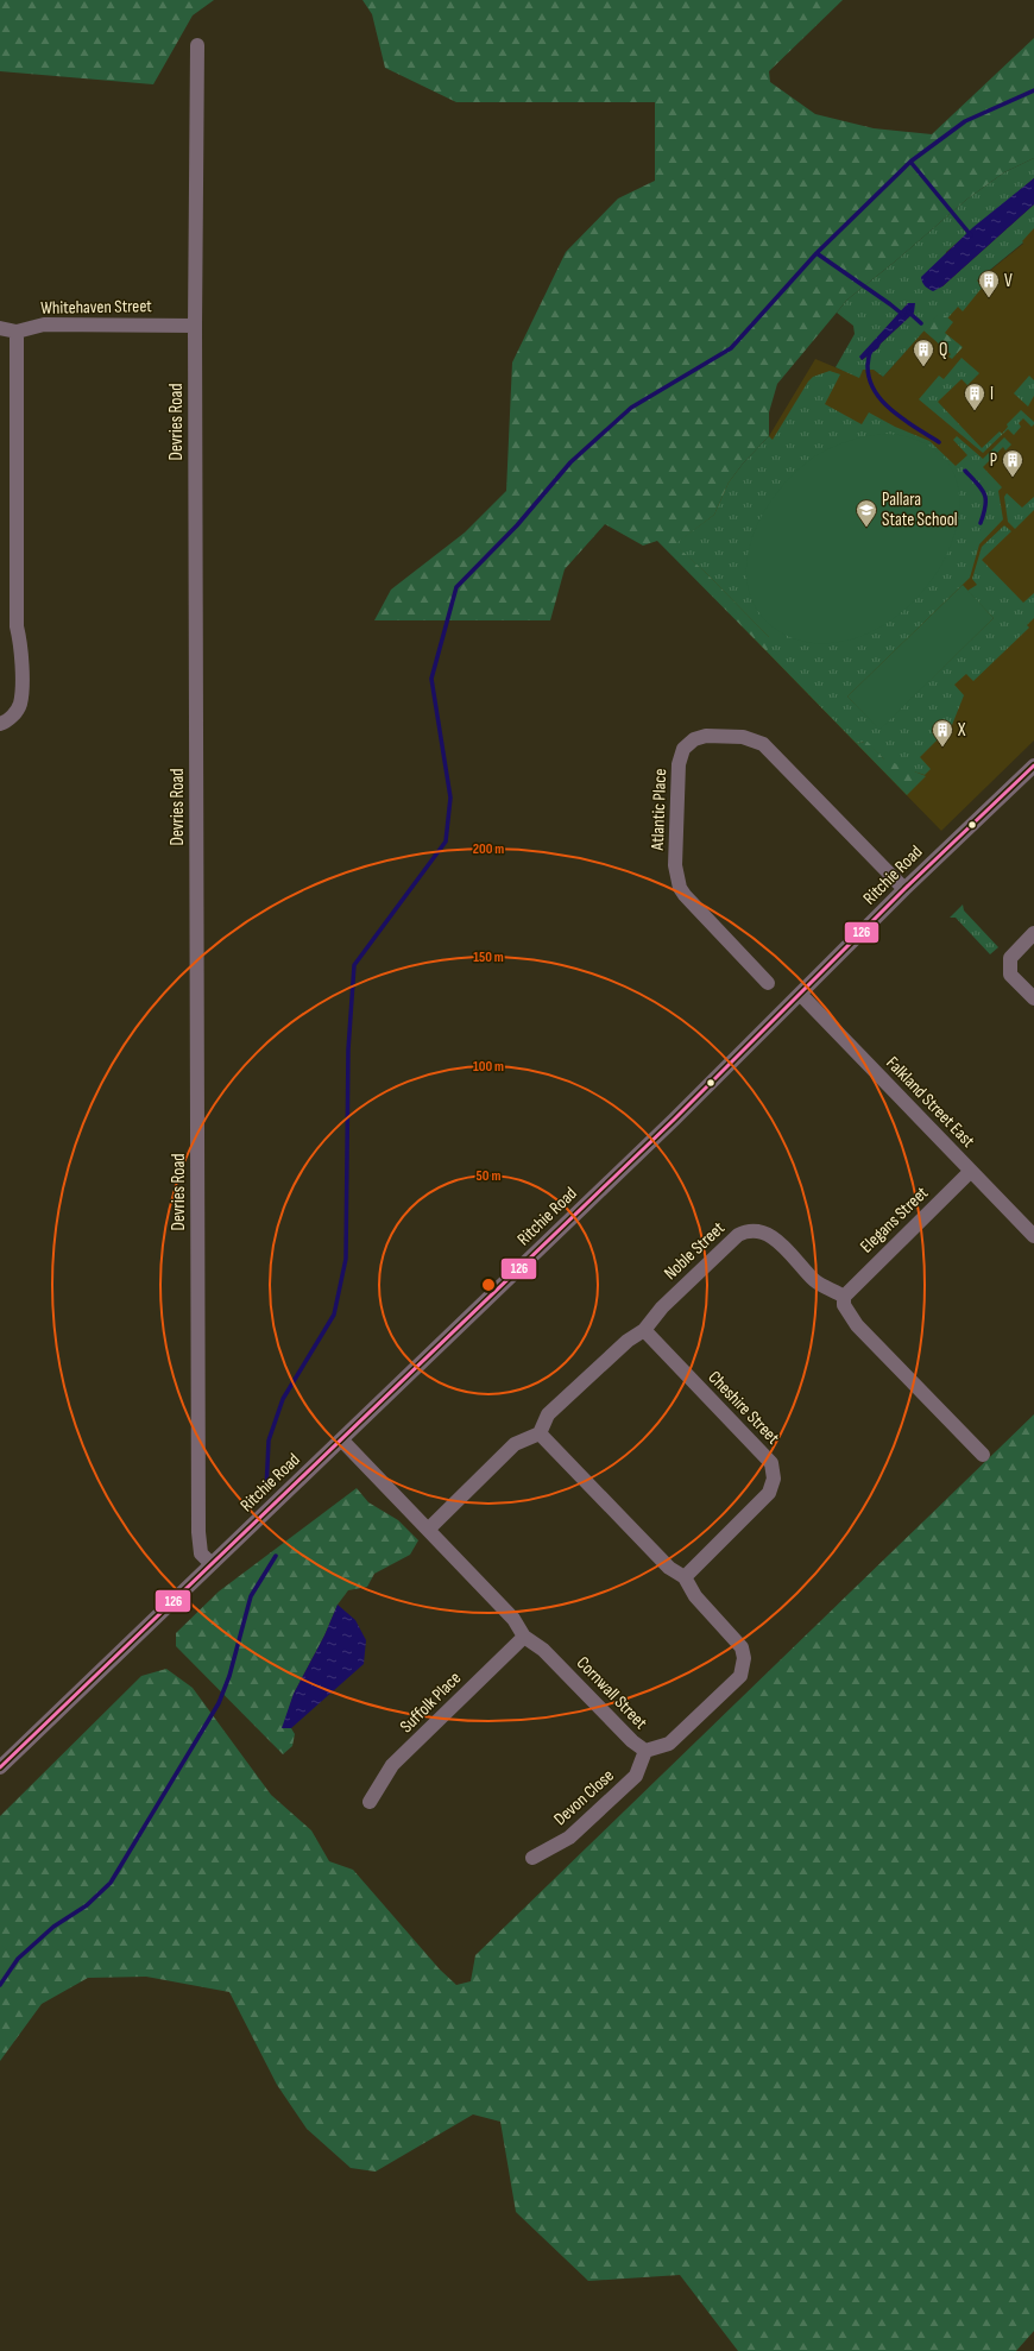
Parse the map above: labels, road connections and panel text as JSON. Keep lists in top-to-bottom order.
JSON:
{
  "streets": {
    "street": [
      "Whitehaven Street",
      "Devries Road",
      "Atlantic Place",
      "Ritchie Road",
      "Falkland Street East",
      "Elegans Street",
      "Noble Street",
      "Cheshire Street",
      "Cornwall Street",
      "Suffolk Place",
      "Devon Close"
    ]
  },
  "crossings": [
    ["Whitehaven Street", "Devries Road"],
    ["Devries Road", "Ritchie Road"],
    ["Atlantic Place", "Ritchie Road"],
    ["Ritchie Road", "Falkland Street East"],
    ["Ritchie Road", "Cornwall Street"],
    ["Falkland Street East", "Elegans Street"],
    ["Elegans Street", "Noble Street"],
    ["Noble Street", "Cheshire Street"],
    ["Noble Street", "Cornwall Street"],
    ["Cheshire Street", "Cornwall Street"],
    ["Cornwall Street", "Suffolk Place"],
    ["Cornwall Street", "Devon Close"]
  ],
  "places": {
    "building": [
      "V",
      "Q",
      "I",
      "P",
      "X"
    ],
    "school or university": ["Pallara State School"]
  },
  "lines": ["transit line 126"],
  "rings": [
    "200 m",
    "150 m",
    "100 m",
    "50 m"
  ]
}
